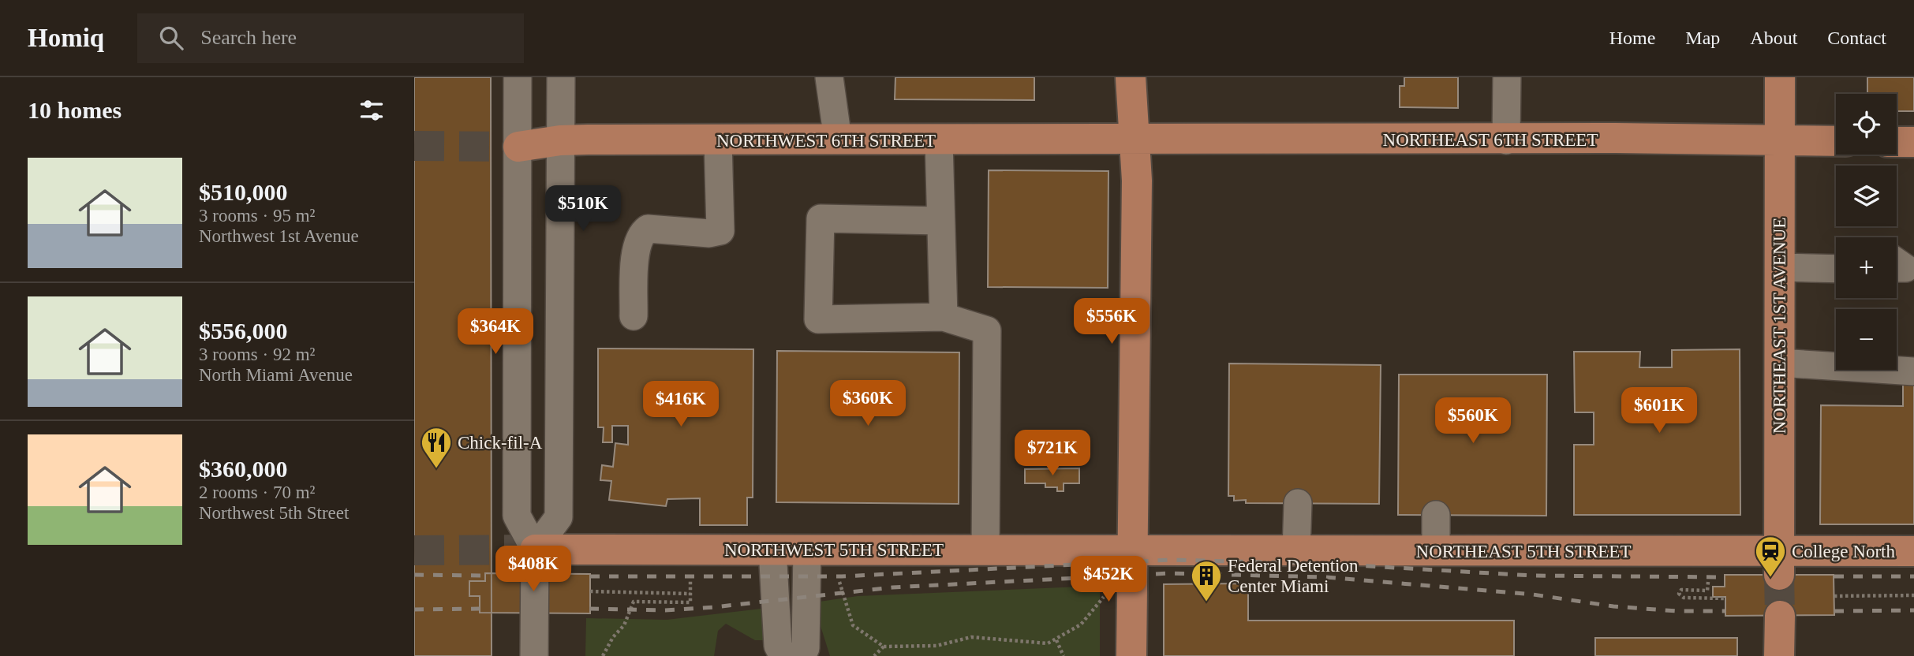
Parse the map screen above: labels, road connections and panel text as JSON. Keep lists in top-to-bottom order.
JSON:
{
  "streets": {
    "main road": [
      "NORTHEAST 6TH STREET",
      "NORTHWEST 6TH STREET",
      "NORTHEAST 1ST AVENUE",
      "NORTHWEST 5TH STREET",
      "NORTHEAST 5TH STREET"
    ]
  },
  "crossings": [
    ["NORTHEAST 6TH STREET", "NORTHWEST 6TH STREET"],
    ["NORTHEAST 6TH STREET", "NORTHEAST 1ST AVENUE"],
    ["NORTHEAST 1ST AVENUE", "NORTHEAST 5TH STREET"],
    ["NORTHWEST 5TH STREET", "NORTHEAST 5TH STREET"]
  ],
  "places": {
    "restaurant": ["Chick-fil-A"],
    "station": ["College North"],
    "building": ["Federal Detention Center Miami"]
  },
  "page": {
    "header": "Homiq",
    "search": "Search here",
    "nav": [
      "Home",
      "Map",
      "About",
      "Contact"
    ],
    "heading": "10 homes",
    "map_buttons": ["+", "−"],
    "list": [
      {
        "name": "$510,000",
        "note": "3 rooms · 95 m² · Northwest 1st Avenue"
      },
      {
        "name": "$556,000",
        "note": "3 rooms · 92 m² · North Miami Avenue"
      },
      {
        "name": "$360,000",
        "note": "2 rooms · 70 m² · Northwest 5th Street"
      }
    ],
    "price": [
      "$510K",
      "$556K",
      "$364K",
      "$360K",
      "$416K",
      "$601K",
      "$560K",
      "$721K",
      "$408K",
      "$452K"
    ]
  }
}
